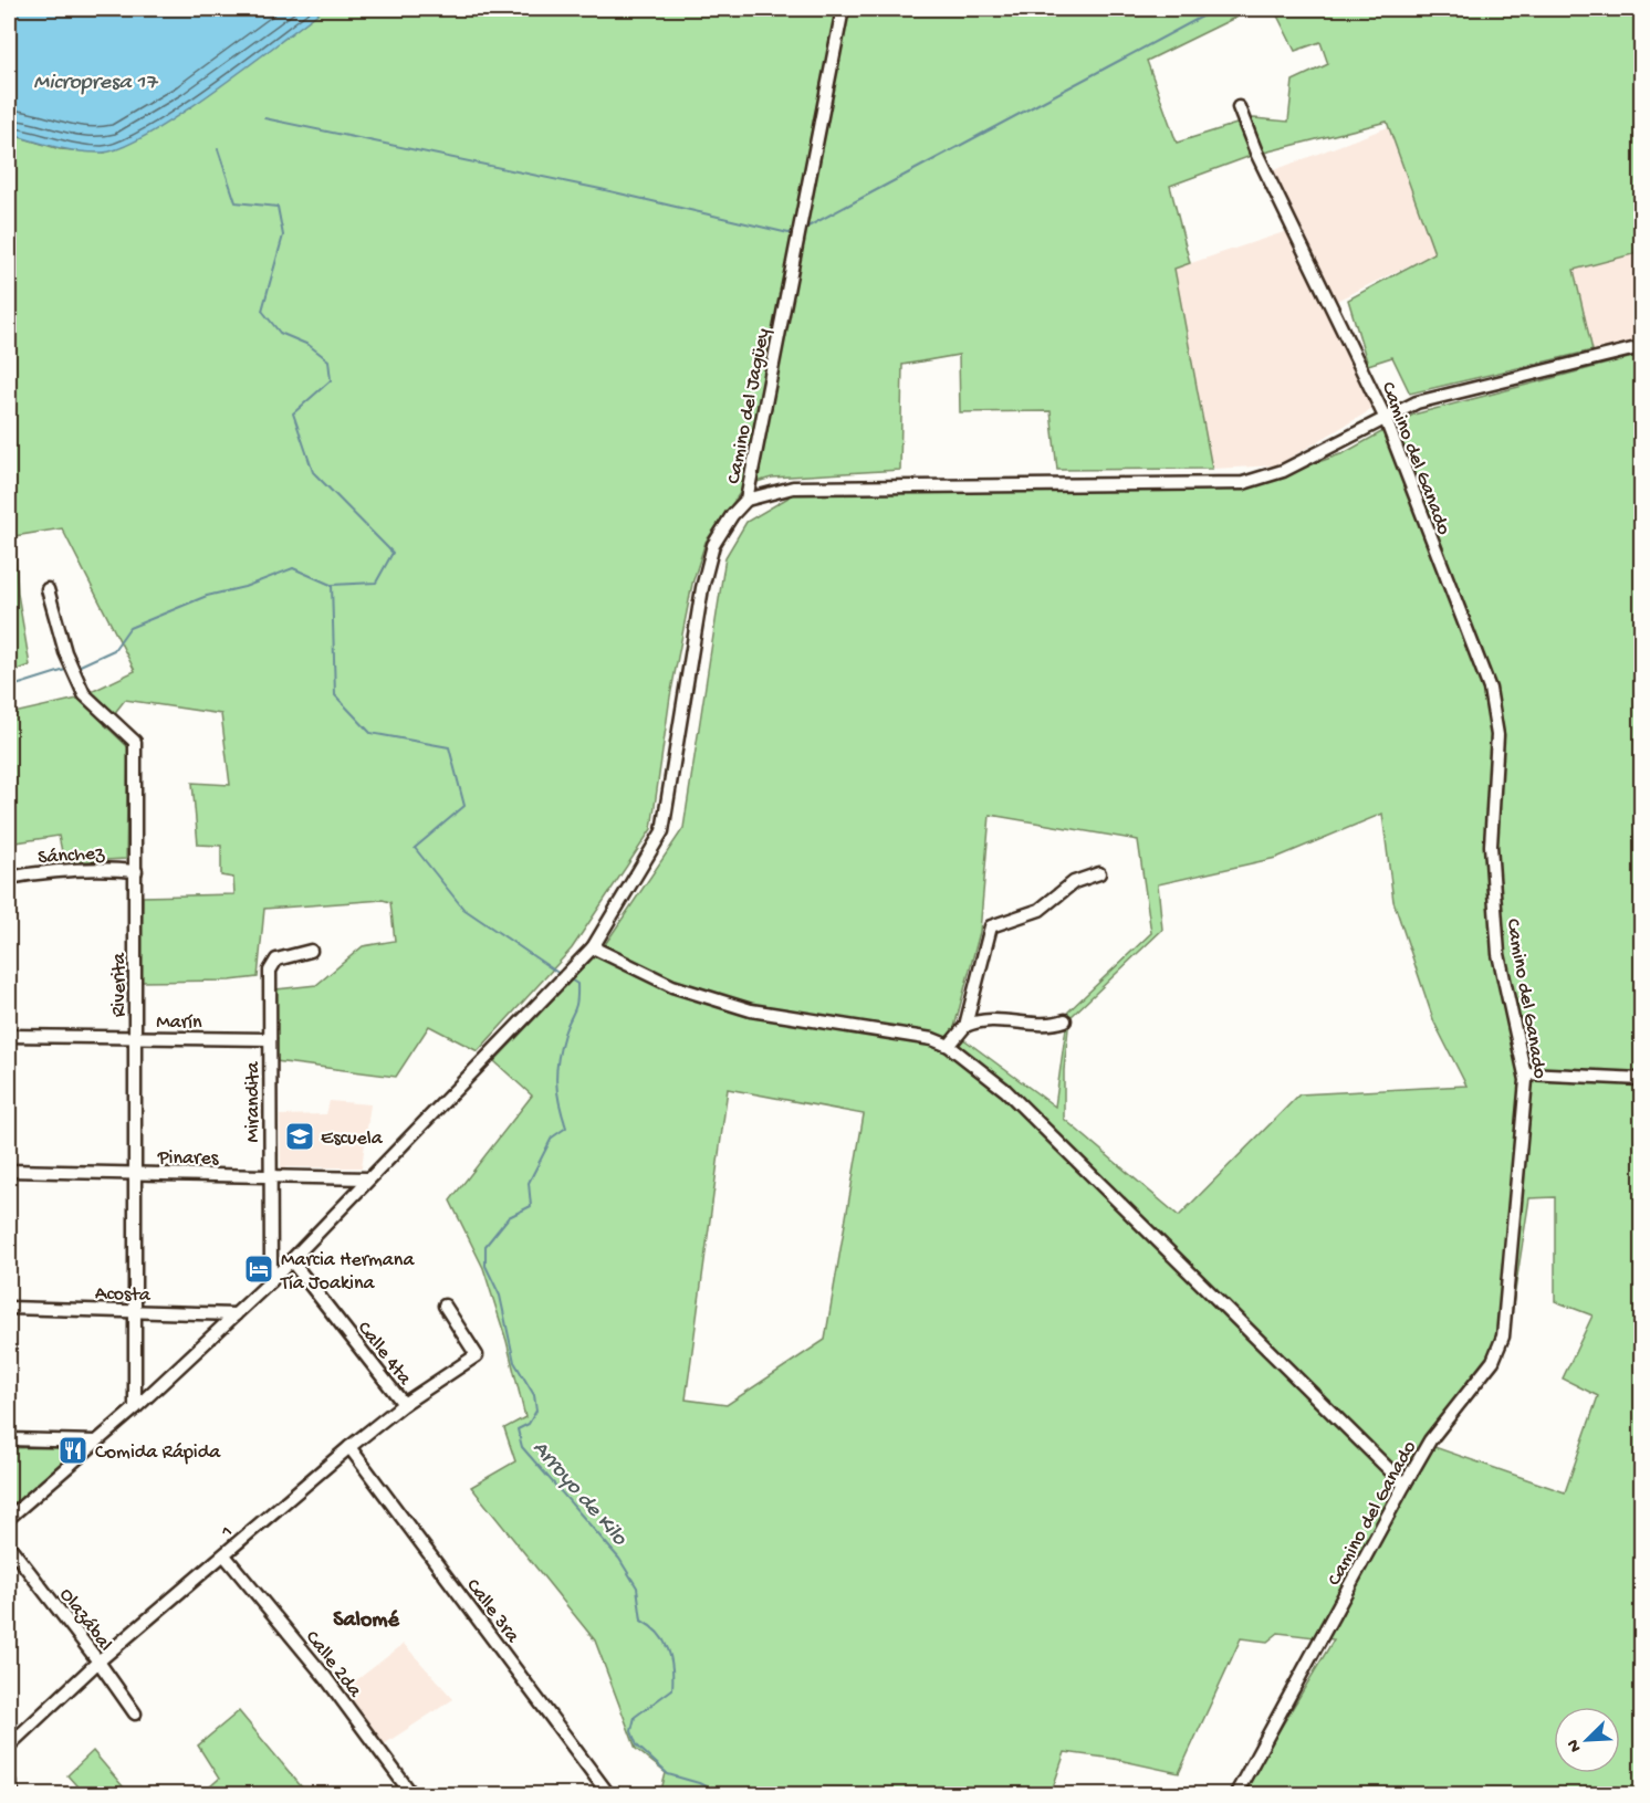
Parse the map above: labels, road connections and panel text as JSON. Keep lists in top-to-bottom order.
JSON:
{
  "streets": {
    "street": [
      "Camino del Jagüey",
      "Camino del Ganado",
      "Sánchez",
      "Riverita",
      "Marín",
      "Mirandita",
      "Pinares",
      "Acosta",
      "Calle 4ta",
      "1",
      "Calle 3ra",
      "Olazábal",
      "Calle 2da"
    ]
  },
  "crossings": [
    ["Camino del Jagüey", "Riverita"],
    ["Camino del Jagüey", "Mirandita"],
    ["Camino del Jagüey", "Pinares"],
    ["Camino del Jagüey", "Acosta"],
    ["Camino del Jagüey", "Calle 4ta"],
    ["Sánchez", "Riverita"],
    ["Riverita", "Marín"],
    ["Riverita", "Pinares"],
    ["Riverita", "Acosta"],
    ["Marín", "Mirandita"],
    ["Mirandita", "Pinares"],
    ["Calle 4ta", "1"],
    ["1", "Calle 3ra"],
    ["1", "Olazábal"],
    ["1", "Calle 2da"]
  ],
  "districts": ["Salomé"],
  "water": ["Micropresa 17", "Arroyo de Kilo"],
  "places": {
    "school or university": ["Escuela"],
    "hotel": ["Marcia Hermana Tía Joakina"],
    "restaurant": ["Comida Rápida"]
  },
  "north": "bottom left"
}
